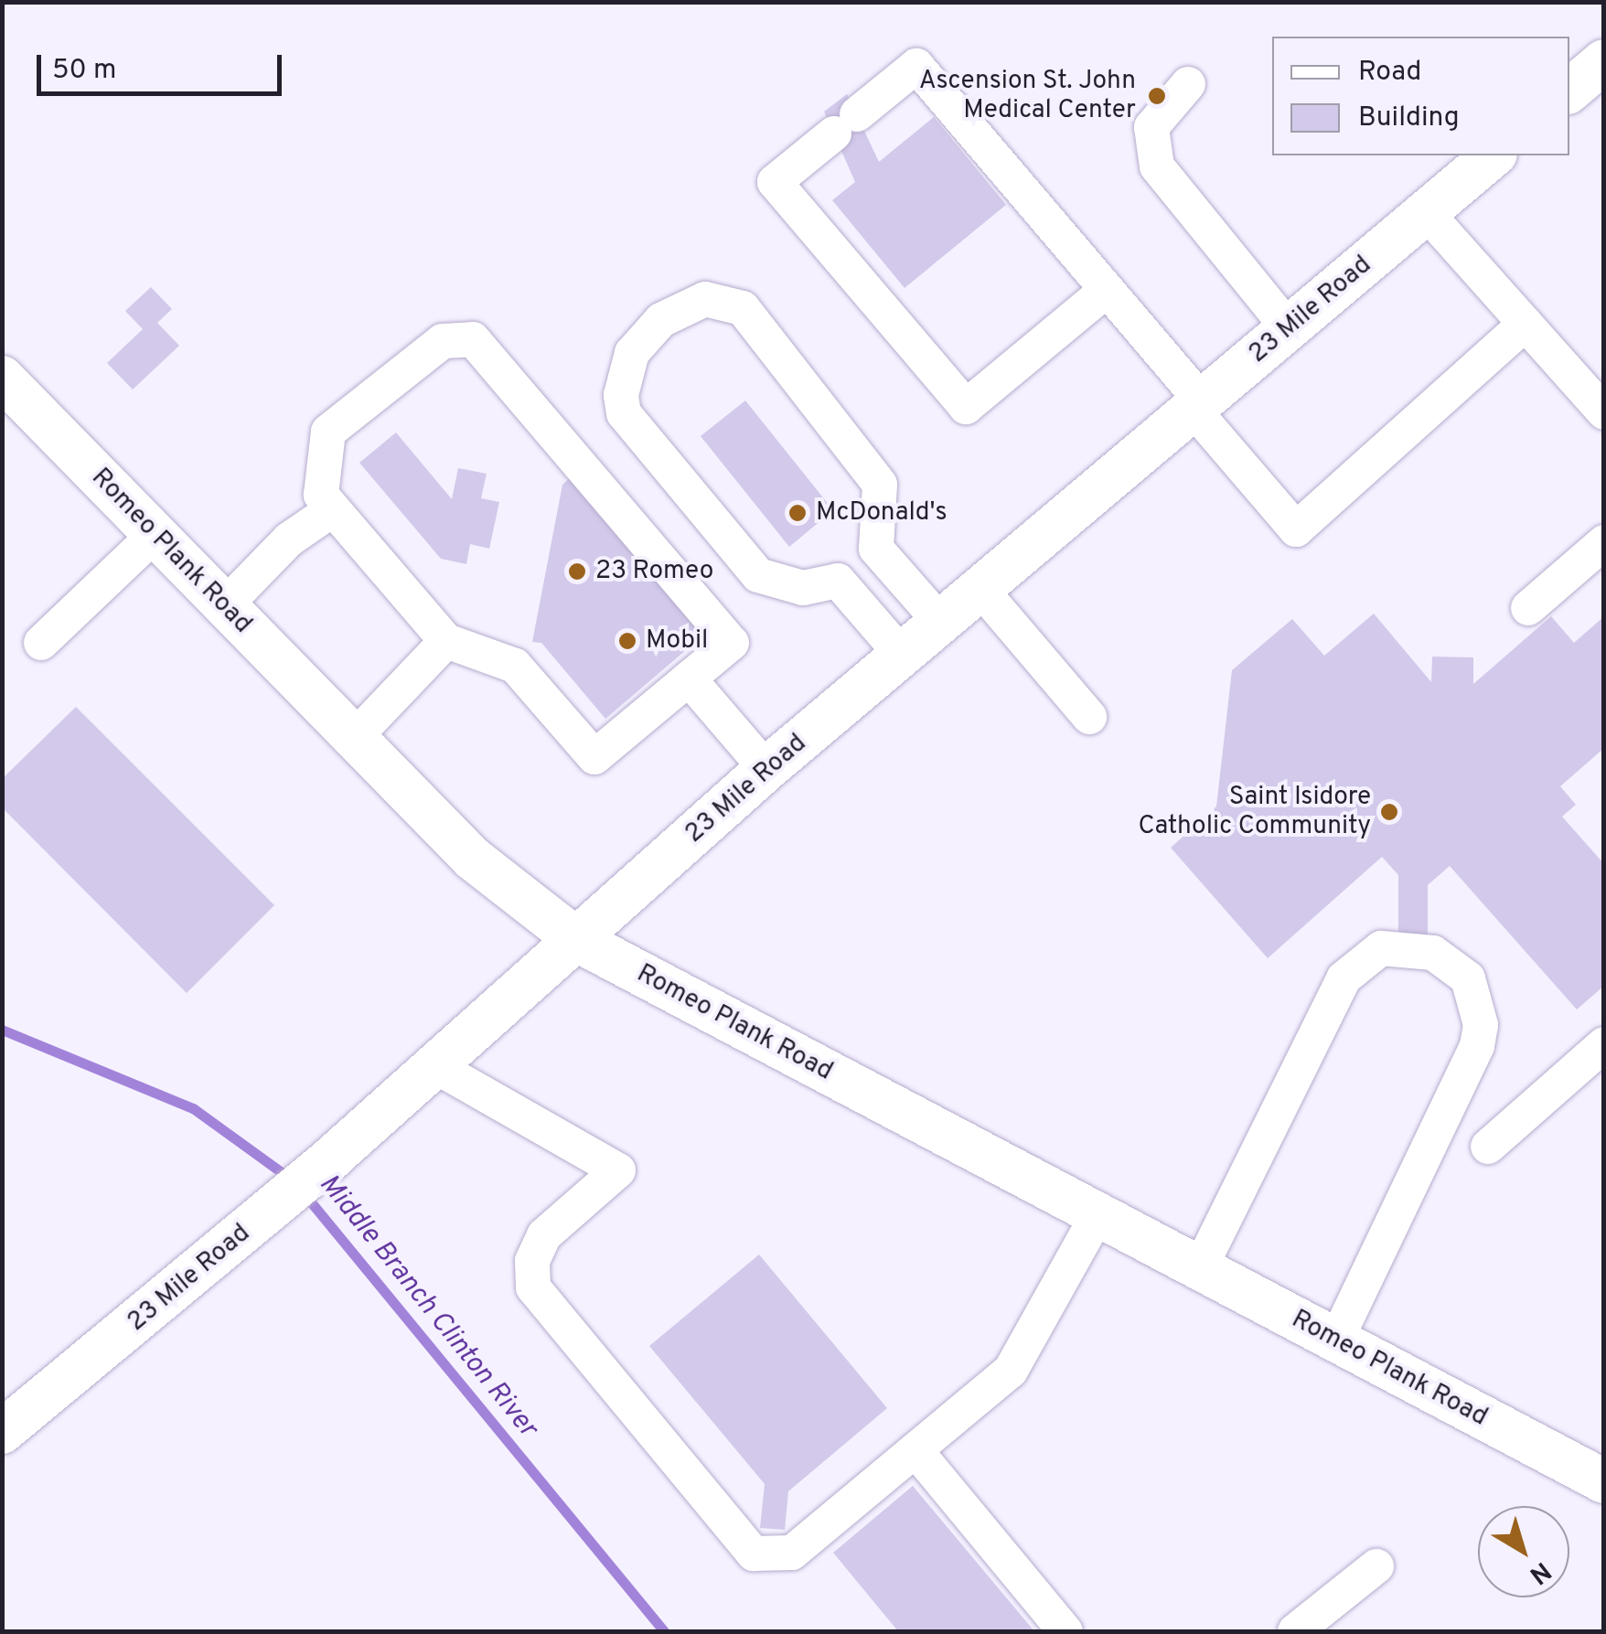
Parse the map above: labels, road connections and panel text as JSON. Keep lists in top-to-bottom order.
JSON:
{
  "streets": {
    "main road": ["23 Mile Road", "Romeo Plank Road"]
  },
  "crossings": [
    ["23 Mile Road", "Romeo Plank Road"]
  ],
  "water": ["Middle Branch Clinton River"],
  "places": [
    "Ascension St. John Medical Center",
    "McDonald's",
    "23 Romeo",
    "Mobil",
    "Saint Isidore Catholic Community"
  ],
  "legend": ["Road", "Building"],
  "scale_bar": "50 m",
  "north": "bottom right"
}
